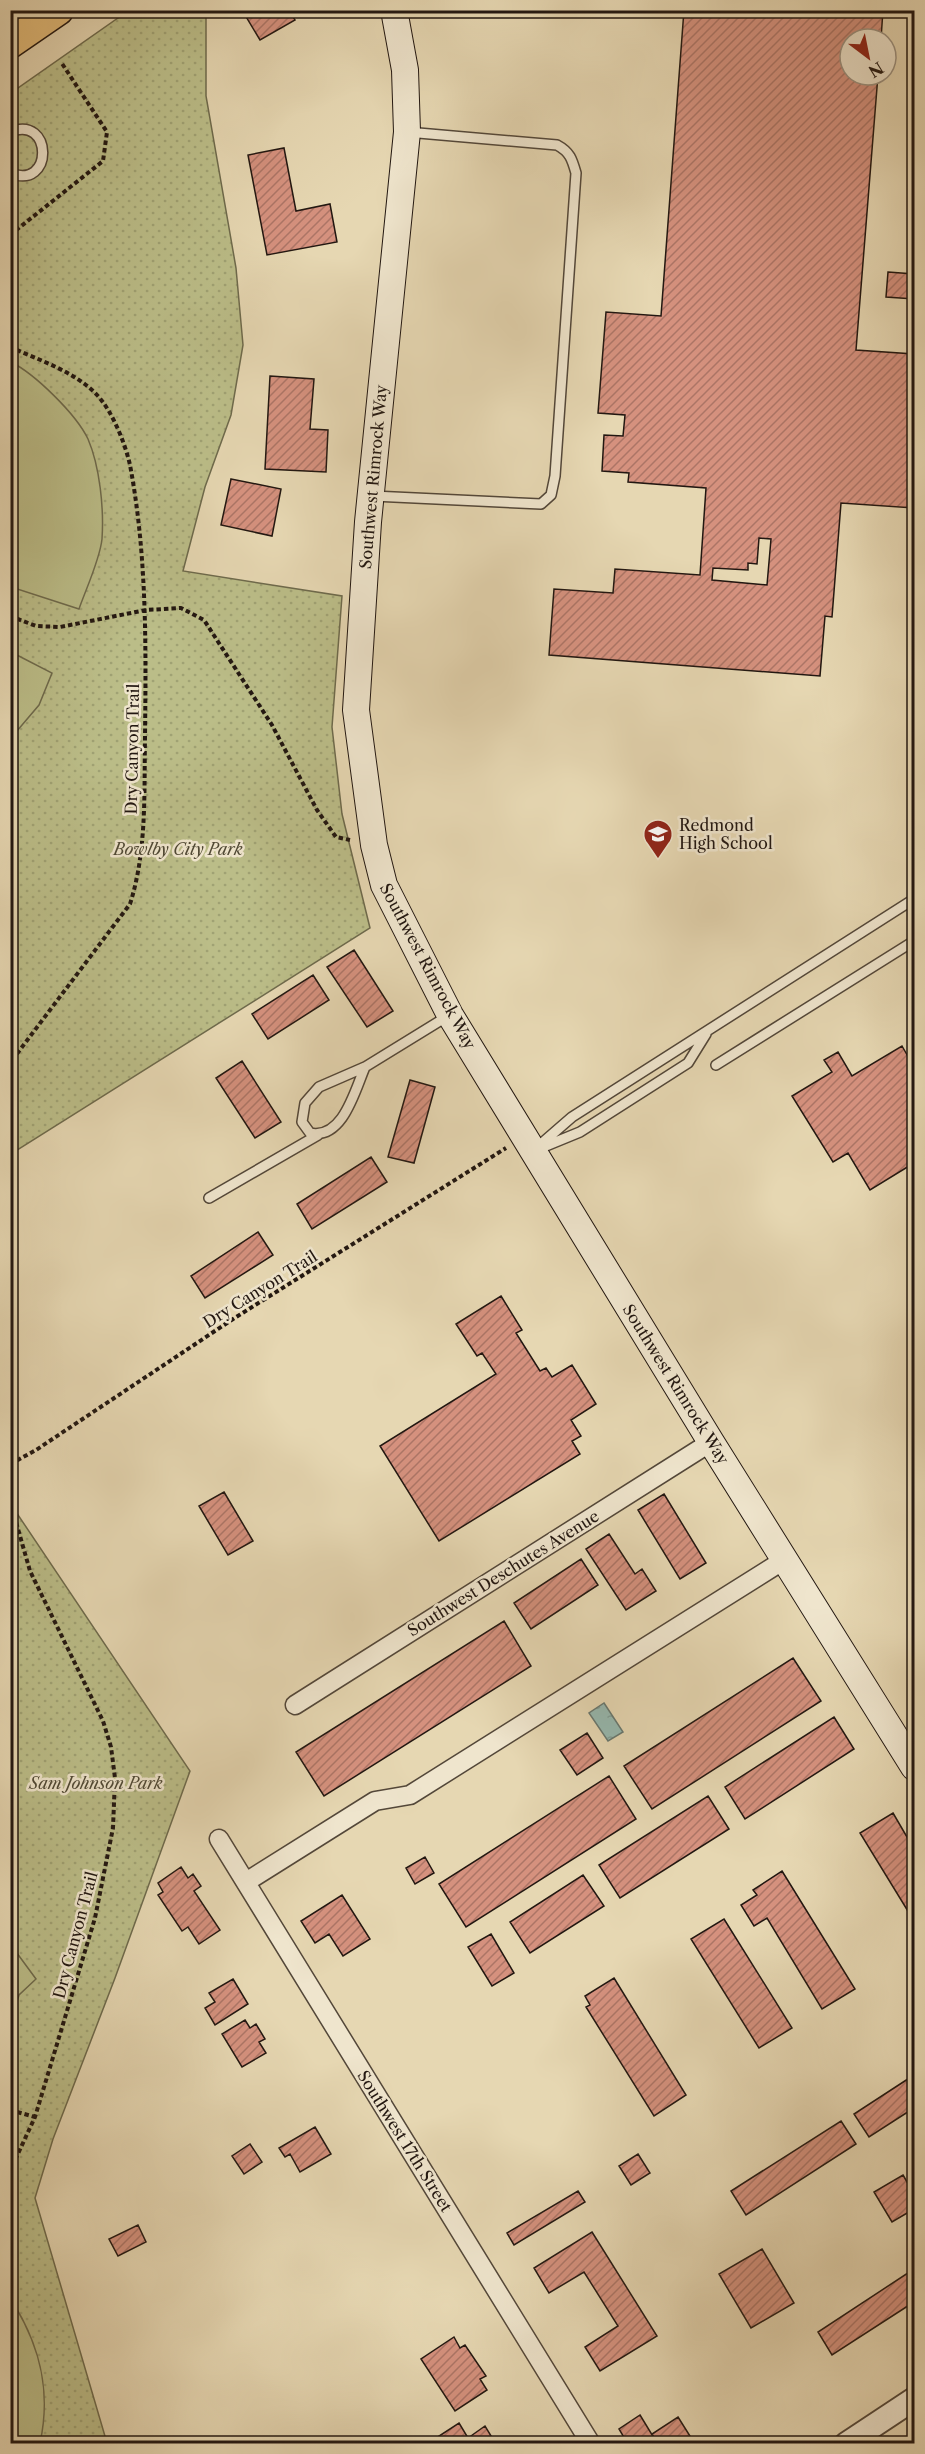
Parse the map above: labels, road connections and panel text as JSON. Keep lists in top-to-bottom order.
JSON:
{
  "streets": {
    "main road": ["Southwest Rimrock Way"],
    "street": ["Southwest Deschutes Avenue", "Southwest 17th Street"],
    "path": ["Dry Canyon Trail"]
  },
  "crossings": [
    ["Southwest Rimrock Way", "Dry Canyon Trail"],
    ["Southwest Rimrock Way", "Southwest Deschutes Avenue"]
  ],
  "parks": ["Bowlby City Park", "Sam Johnson Park"],
  "places": {
    "school or university": ["Redmond High School"]
  },
  "north": "bottom right"
}
